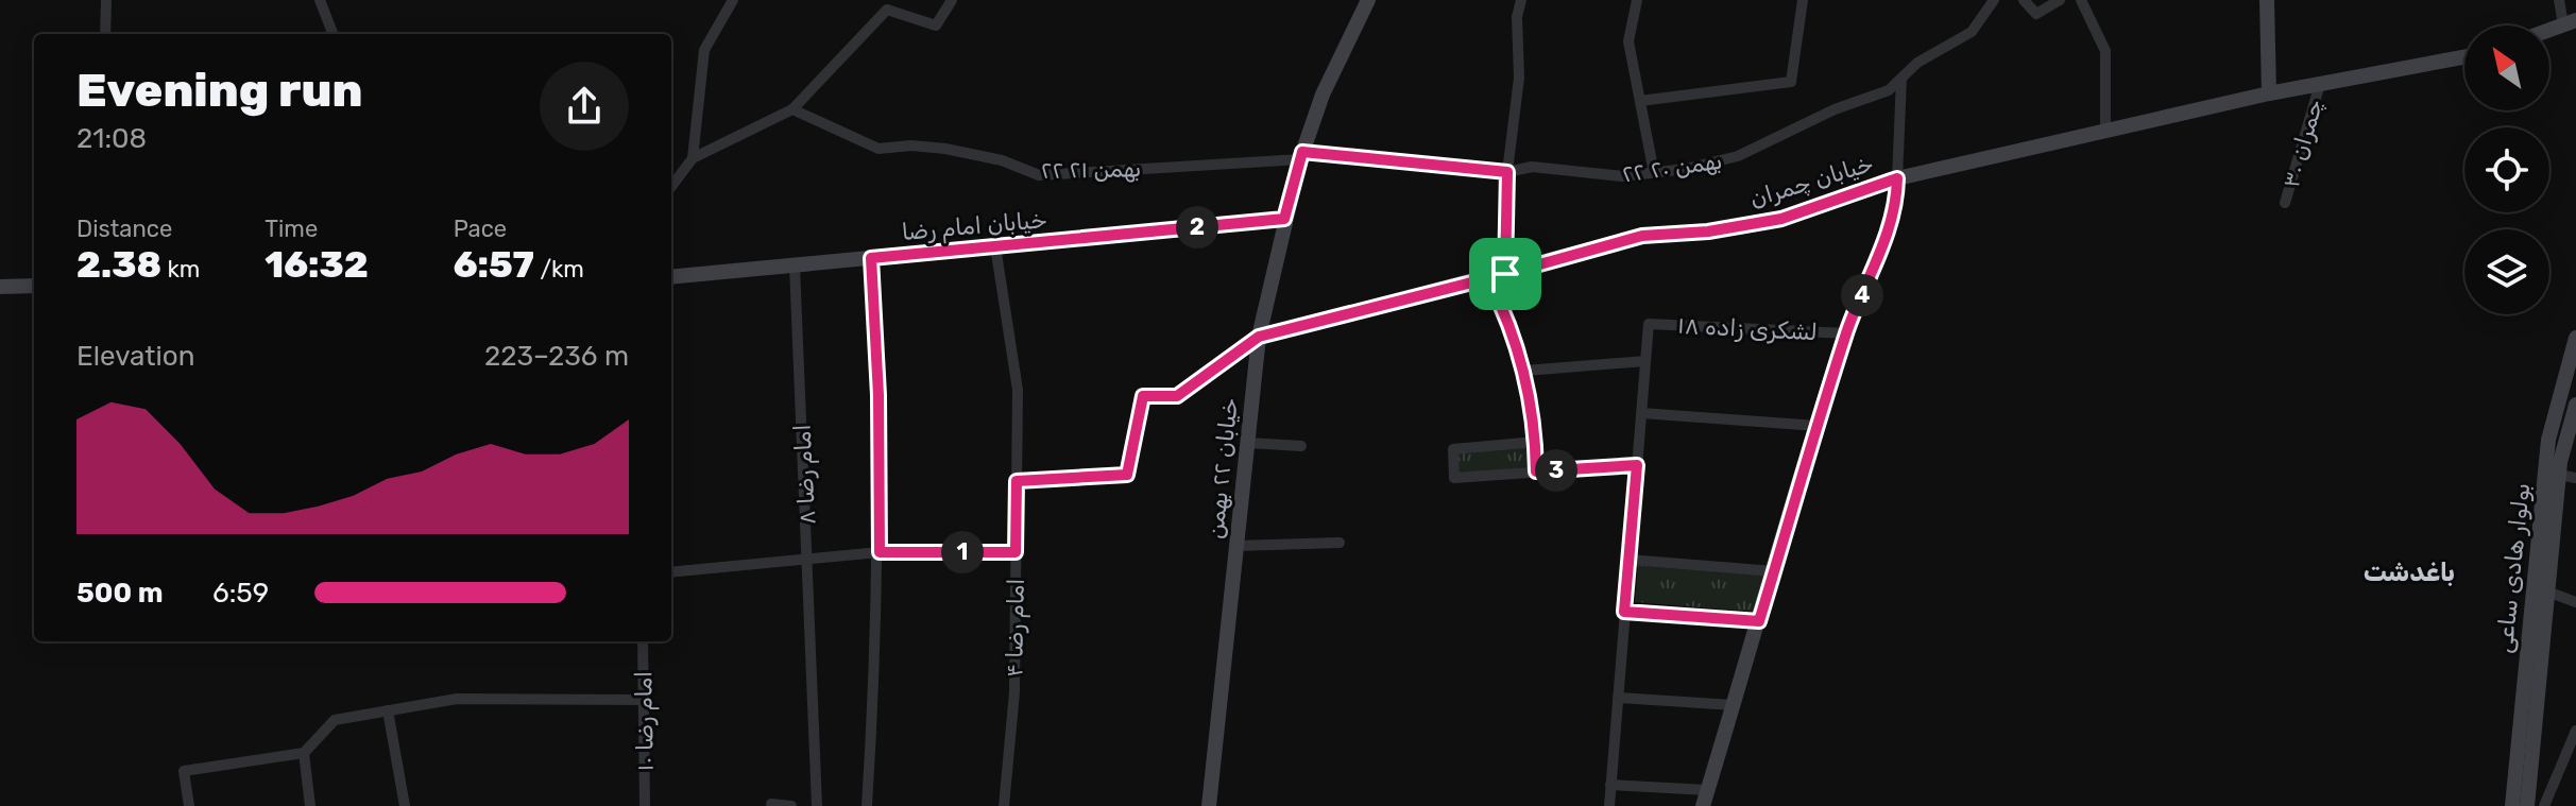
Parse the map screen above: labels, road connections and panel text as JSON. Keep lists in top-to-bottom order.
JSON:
{
  "streets": {
    "main road": [
      "خیابان چمران",
      "خیابان امام رضا",
      "خیابان ۲۲ بهمن",
      "بولوار هادی ساعی"
    ],
    "street": [
      "چمران ۳۰",
      "۲۲ بهمن ۲۰",
      "۲۲ بهمن ۲۱",
      "لشکری زاده ۱۸",
      "امام رضا ۸",
      "امام رضا ۴",
      "امام رضا ۱۰"
    ]
  },
  "crossings": [
    ["چمران ۳۰", "خیابان چمران"],
    ["۲۲ بهمن ۲۰", "۲۲ بهمن ۲۱"],
    ["۲۲ بهمن ۲۰", "خیابان ۲۲ بهمن"],
    ["۲۲ بهمن ۲۱", "خیابان ۲۲ بهمن"],
    ["خیابان چمران", "خیابان ۲۲ بهمن"],
    ["خیابان امام رضا", "خیابان ۲۲ بهمن"],
    ["خیابان امام رضا", "امام رضا ۸"],
    ["خیابان امام رضا", "امام رضا ۴"]
  ],
  "districts": ["باغدشت"],
  "north": "top left",
  "page": {
    "heading": ["Evening run", "21:08"],
    "stats": [
      ["Distance", "2.38 km"],
      ["Time", "16:32"],
      ["Pace", "6:57 /km"]
    ],
    "pins": [
      "2",
      "4",
      "3",
      "1"
    ],
    "chart": ["Elevation", "223–236 m"],
    "list": [
      {
        "name": "500 m",
        "note": "6:59"
      }
    ]
  }
}
